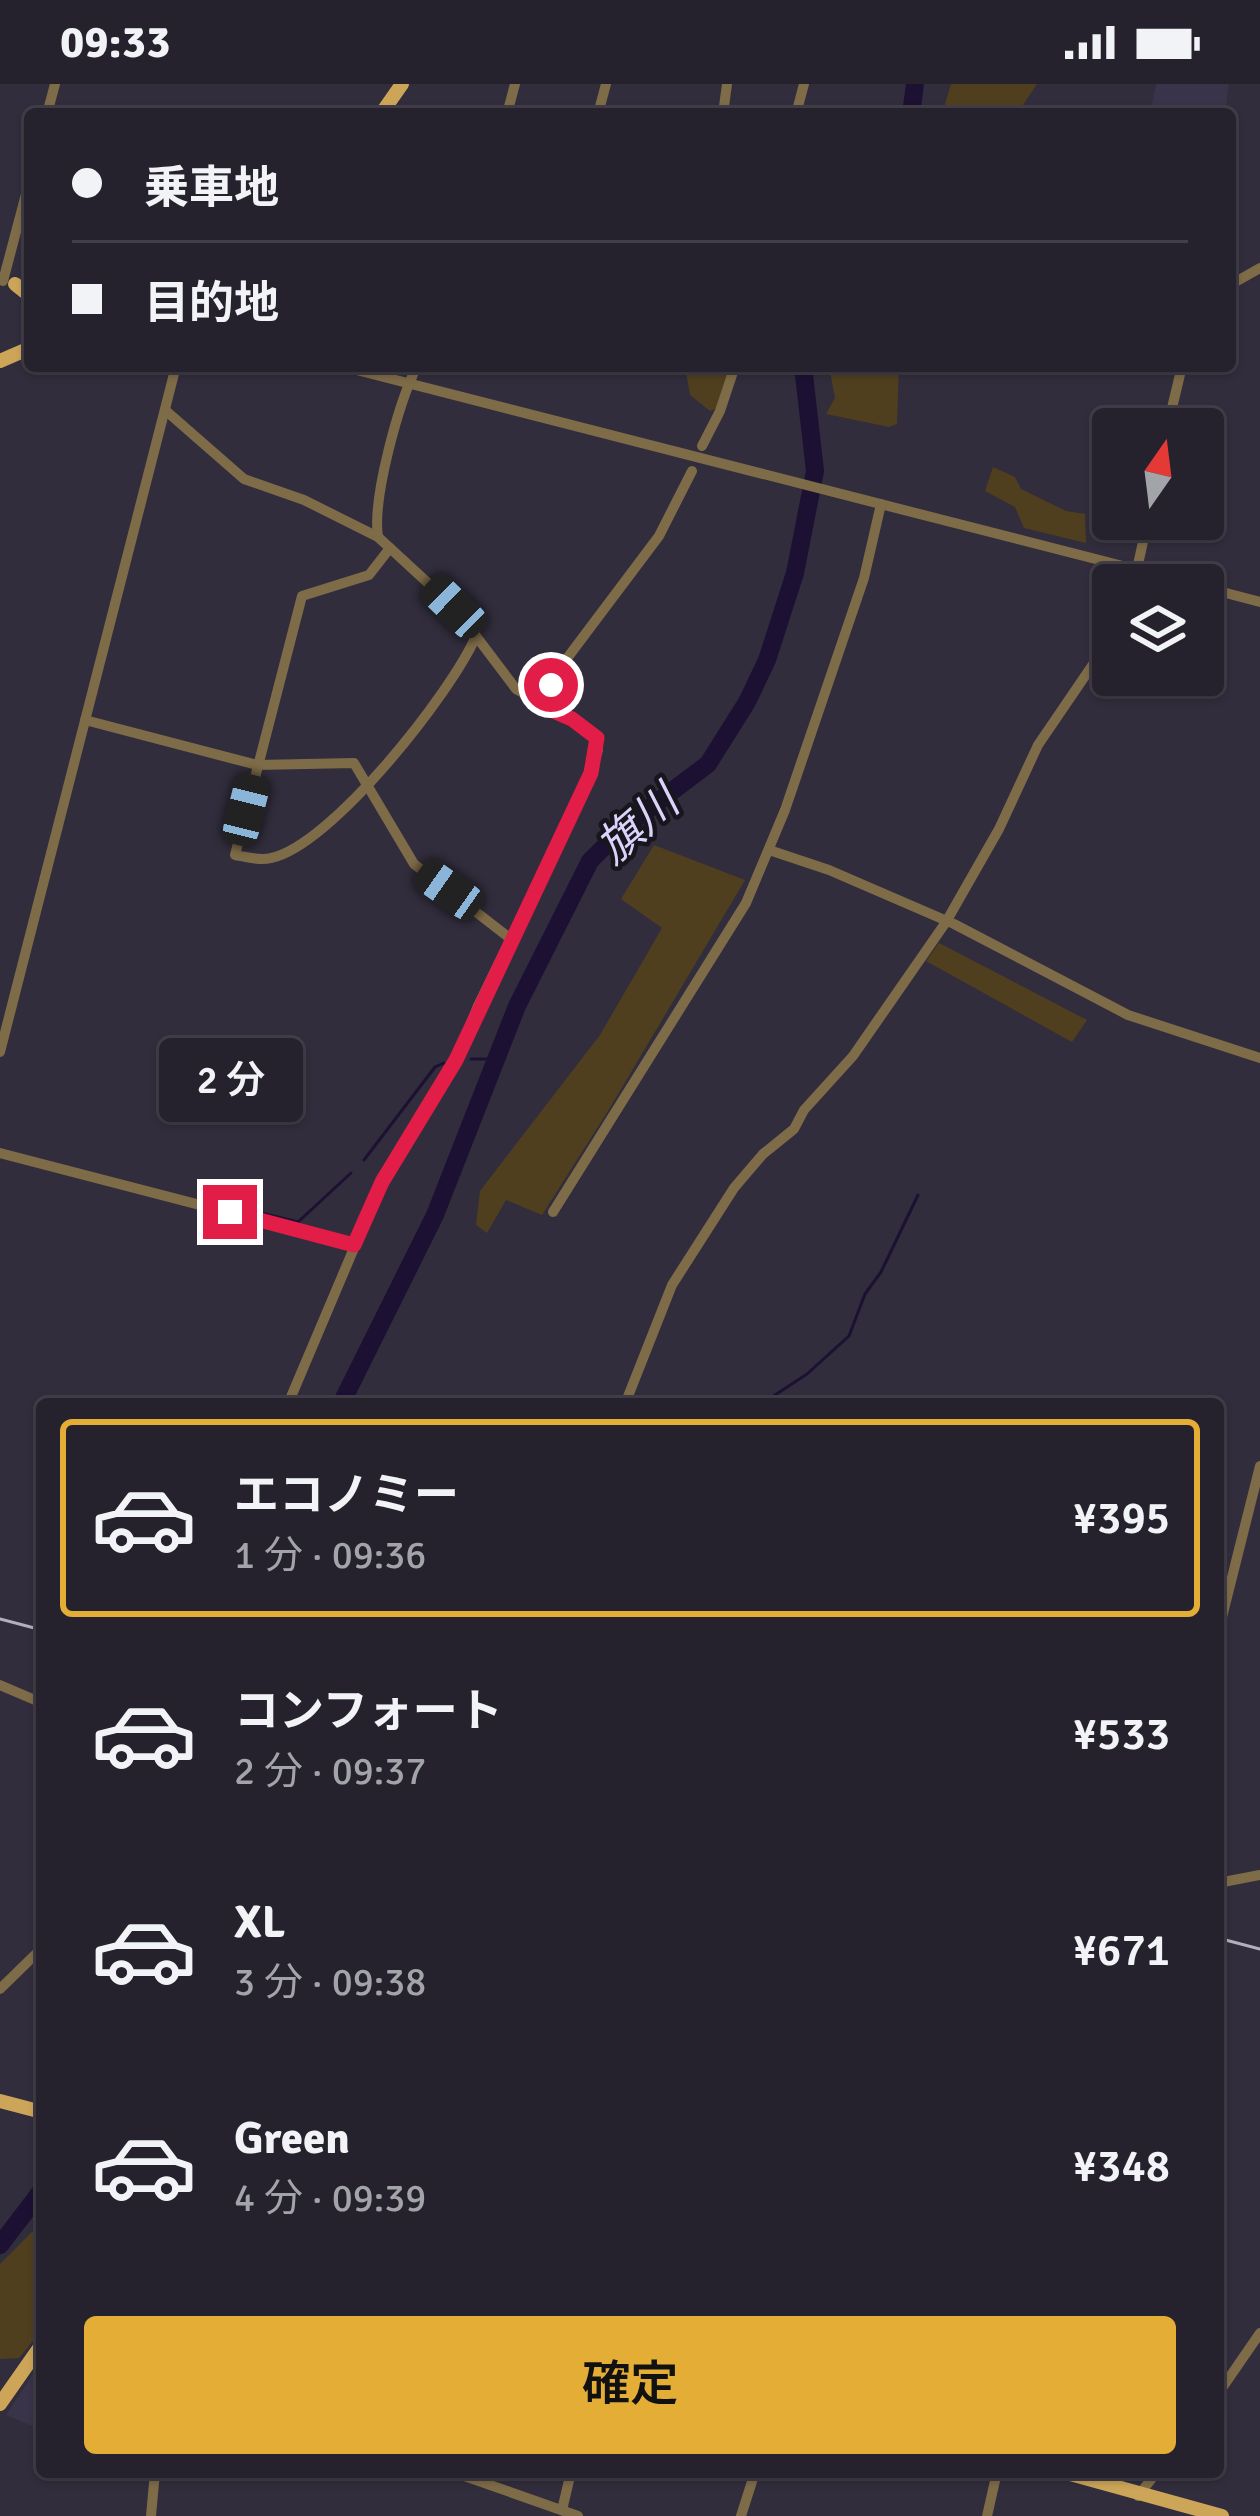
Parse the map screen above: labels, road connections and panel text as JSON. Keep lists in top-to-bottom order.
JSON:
{
  "water": ["旗川"],
  "north": "top",
  "page": {
    "status": "09:33",
    "banner": ["乗車地", "目的地"],
    "bubble": "2 分",
    "list": [
      {
        "name": "エコノミー",
        "note": "1 分 · 09:36",
        "value": "¥395"
      },
      {
        "name": "コンフォート",
        "note": "2 分 · 09:37",
        "value": "¥533"
      },
      {
        "name": "XL",
        "note": "3 分 · 09:38",
        "value": "¥671"
      },
      {
        "name": "Green",
        "note": "4 分 · 09:39",
        "value": "¥348"
      }
    ],
    "buttons": "確定"
  }
}
